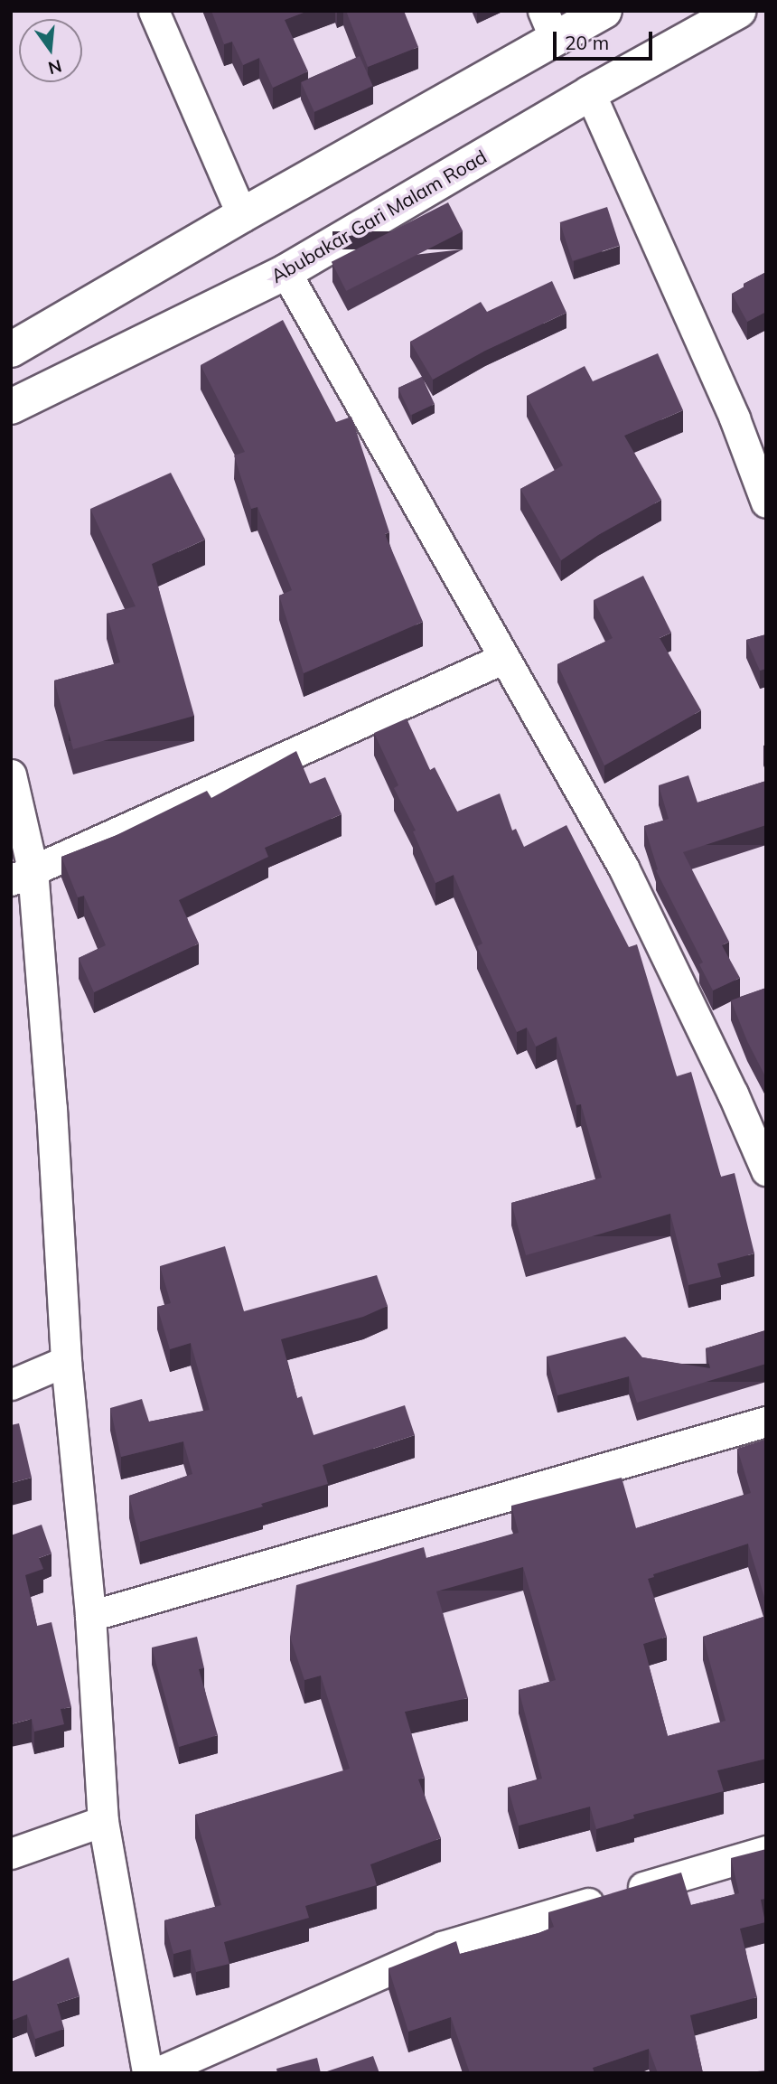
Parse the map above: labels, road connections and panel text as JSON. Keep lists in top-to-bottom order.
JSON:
{
  "streets": {
    "street": ["Abubakar Gari Malam Road"]
  },
  "scale_bar": "20 m",
  "north": "bottom"
}
